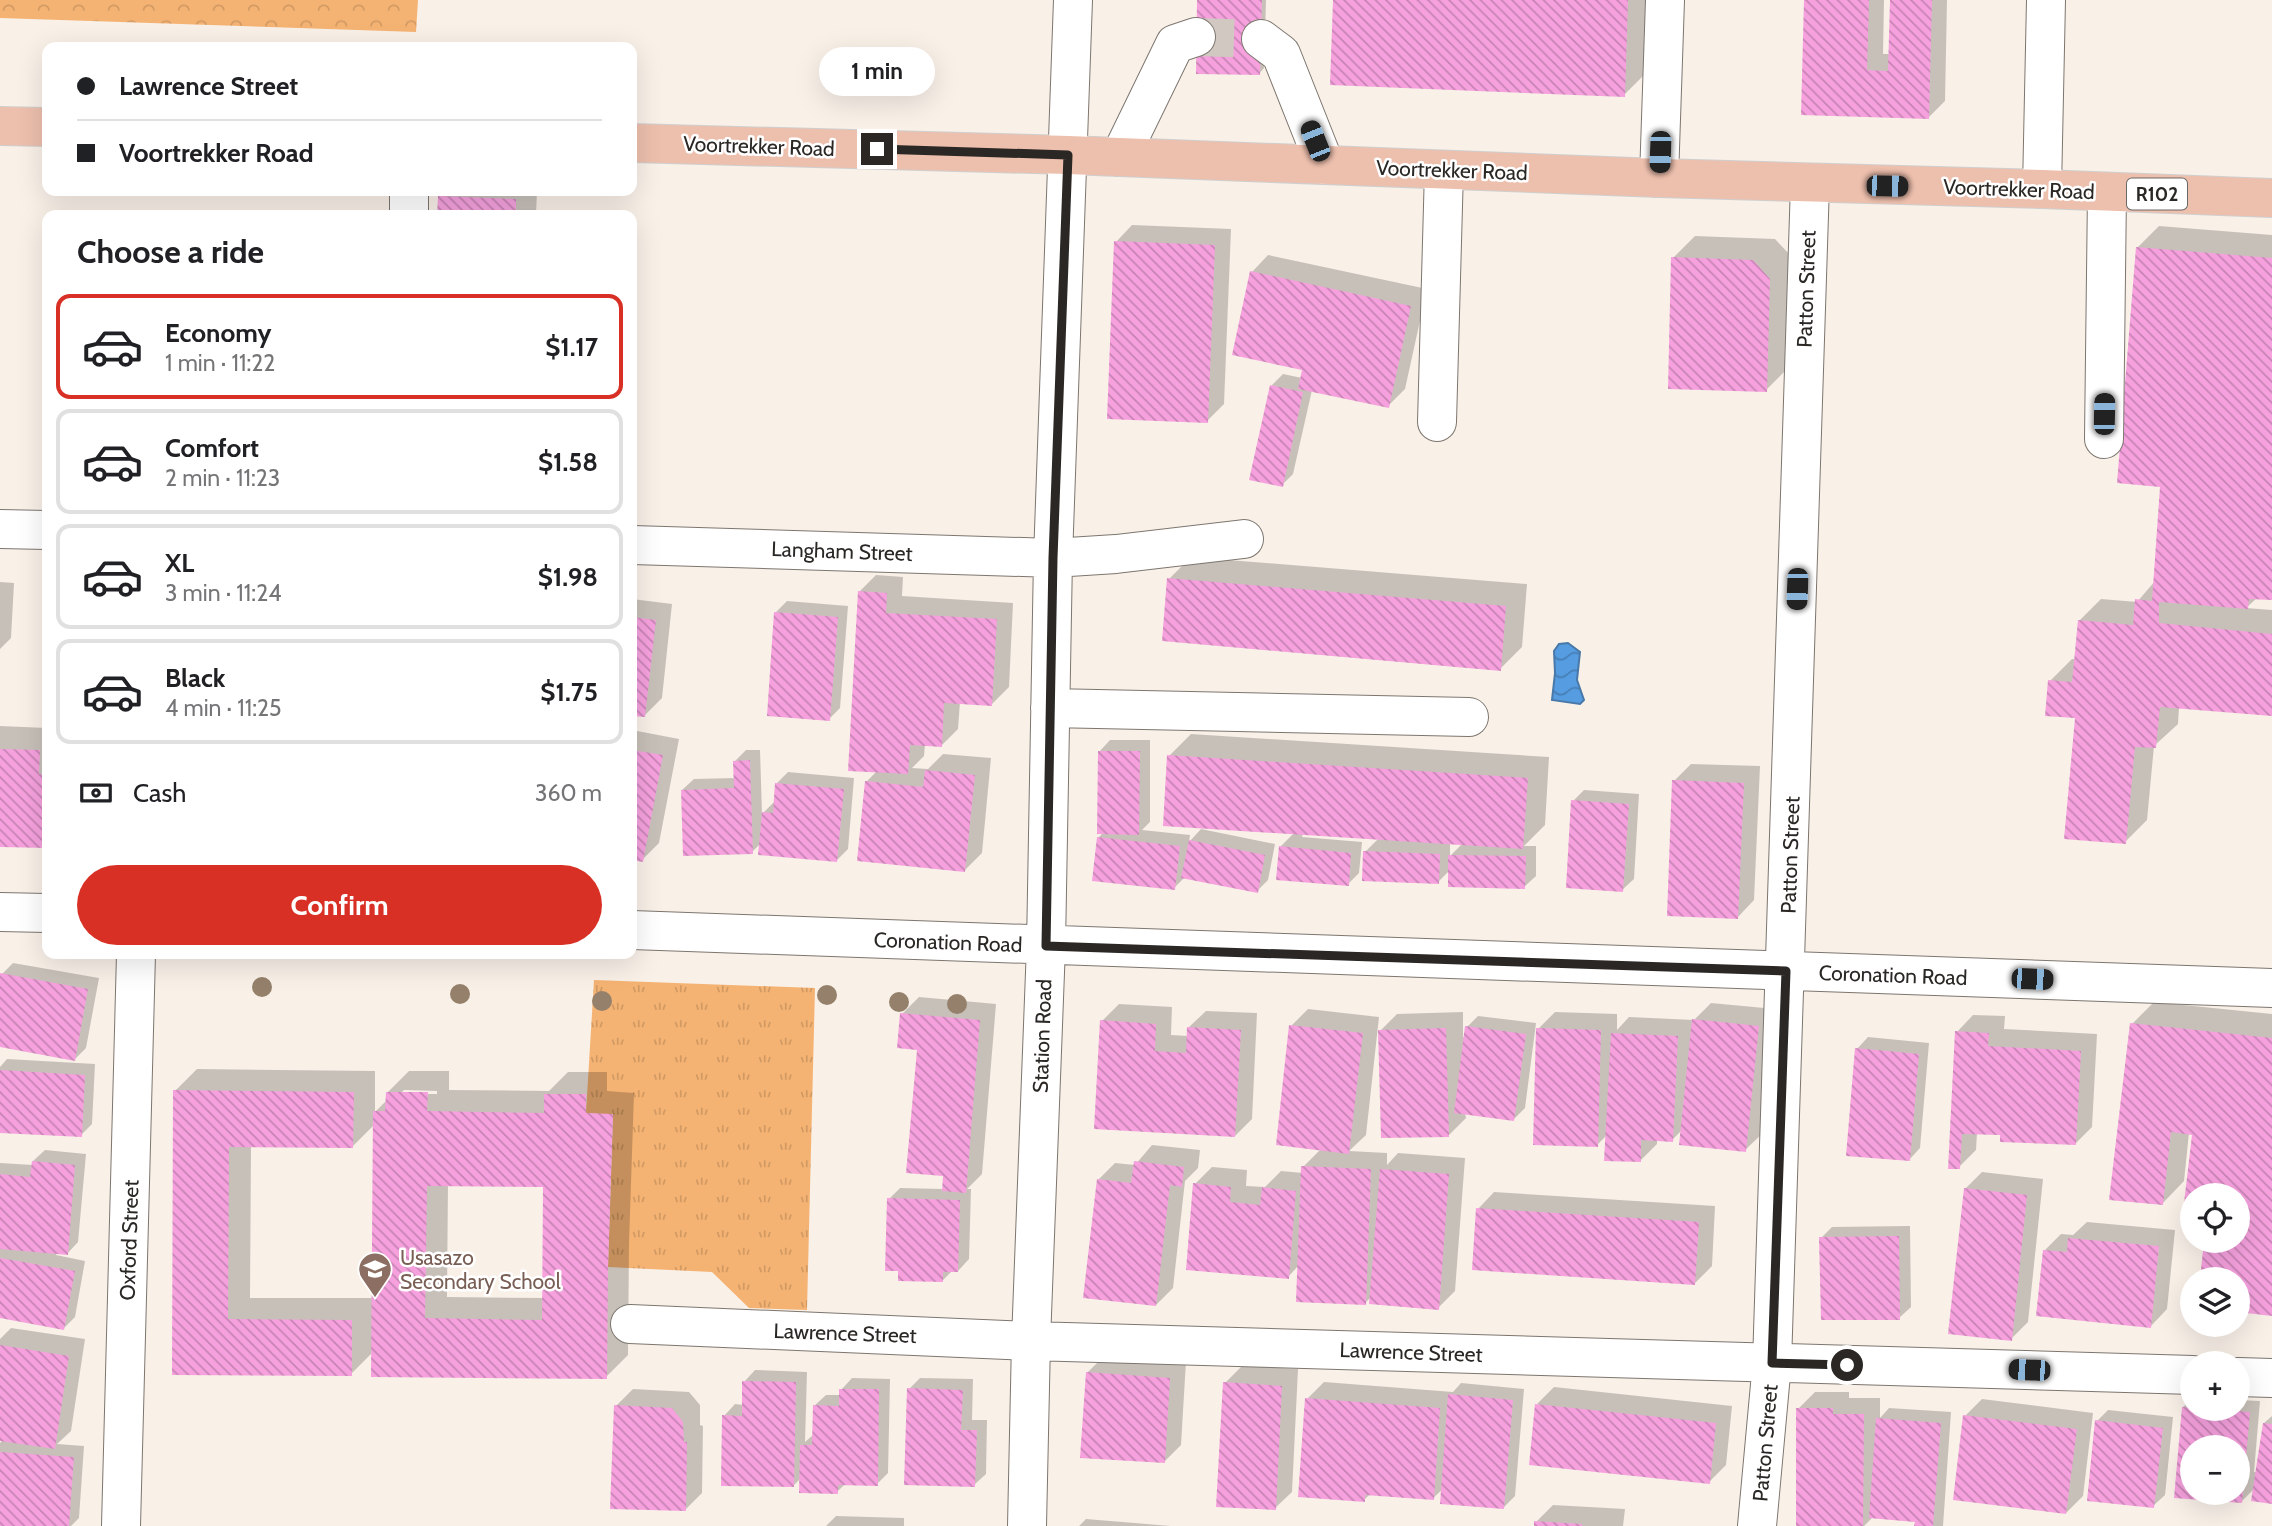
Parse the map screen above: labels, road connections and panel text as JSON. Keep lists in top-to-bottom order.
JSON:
{
  "streets": {
    "main road": ["Voortrekker Road", "R102"],
    "street": [
      "Patton Street",
      "Langham Street",
      "Coronation Road",
      "Station Road",
      "Oxford Street",
      "Lawrence Street"
    ]
  },
  "crossings": [
    ["Voortrekker Road", "Patton Street"],
    ["Voortrekker Road", "Station Road"],
    ["Patton Street", "Coronation Road"],
    ["Patton Street", "Lawrence Street"],
    ["Langham Street", "Station Road"],
    ["Coronation Road", "Station Road"],
    ["Station Road", "Lawrence Street"]
  ],
  "places": {
    "school or university": ["Usasazo Secondary School"]
  },
  "page": {
    "banner": ["Lawrence Street", "Voortrekker Road"],
    "bubble": "1 min",
    "heading": "Choose a ride",
    "list": [
      {
        "name": "Economy",
        "note": "1 min · 11:22",
        "value": "$1.17"
      },
      {
        "name": "Comfort",
        "note": "2 min · 11:23",
        "value": "$1.58"
      },
      {
        "name": "XL",
        "note": "3 min · 11:24",
        "value": "$1.98"
      },
      {
        "name": "Black",
        "note": "4 min · 11:25",
        "value": "$1.75"
      }
    ],
    "pay": ["Cash", "360 m"],
    "buttons": "Confirm",
    "map_buttons": ["+", "−"]
  }
}
